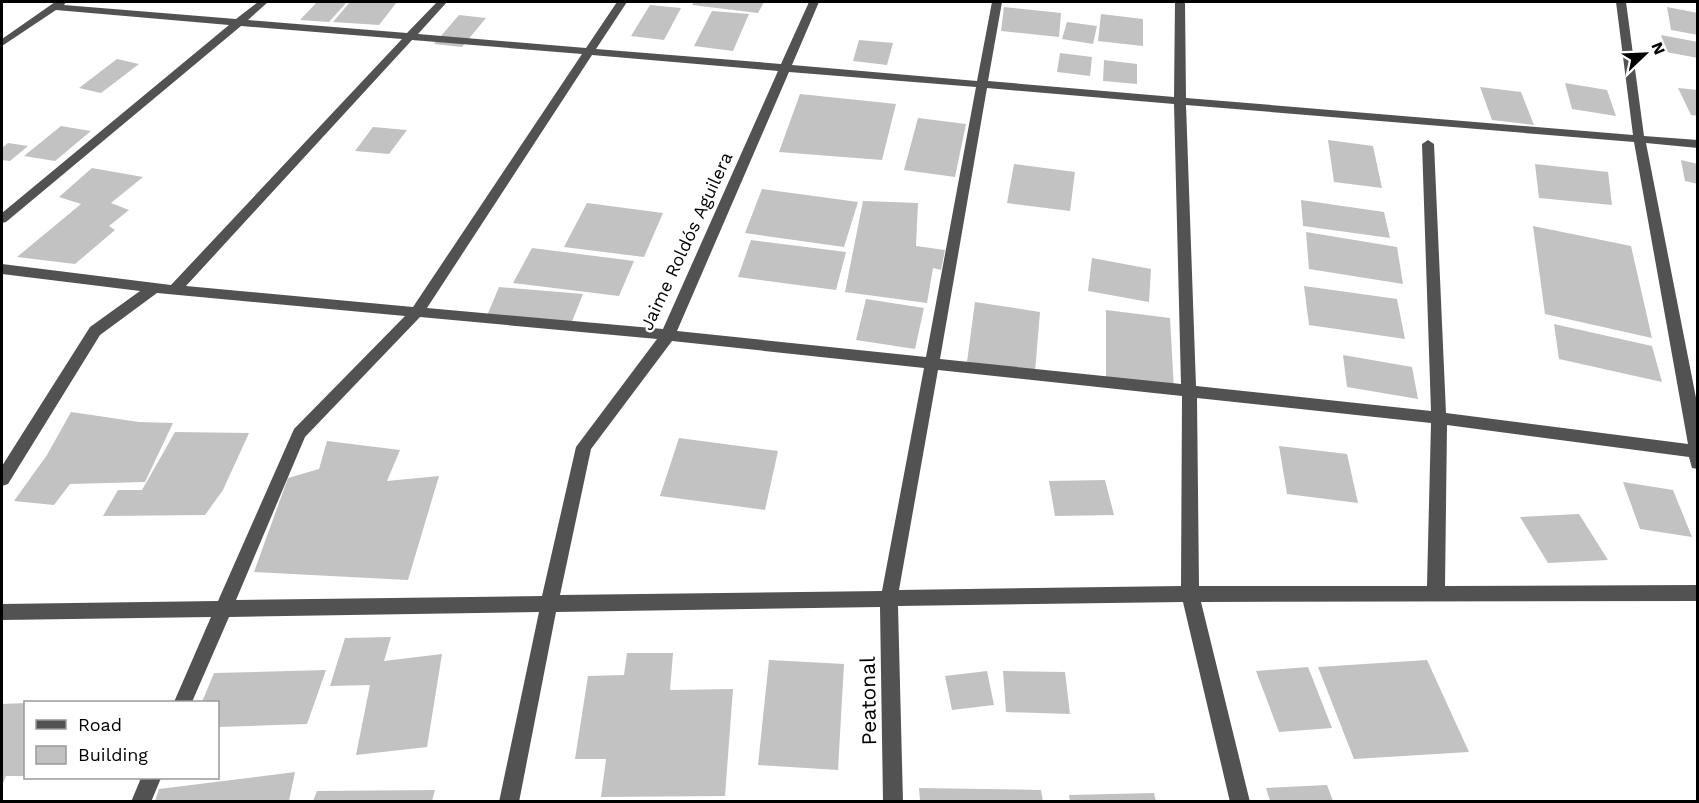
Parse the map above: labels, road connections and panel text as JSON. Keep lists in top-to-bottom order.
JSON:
{
  "streets": {
    "street": ["Jaime Roldós Aguilera", "Peatonal"]
  },
  "legend": ["Road", "Building"],
  "north": "top right"
}
